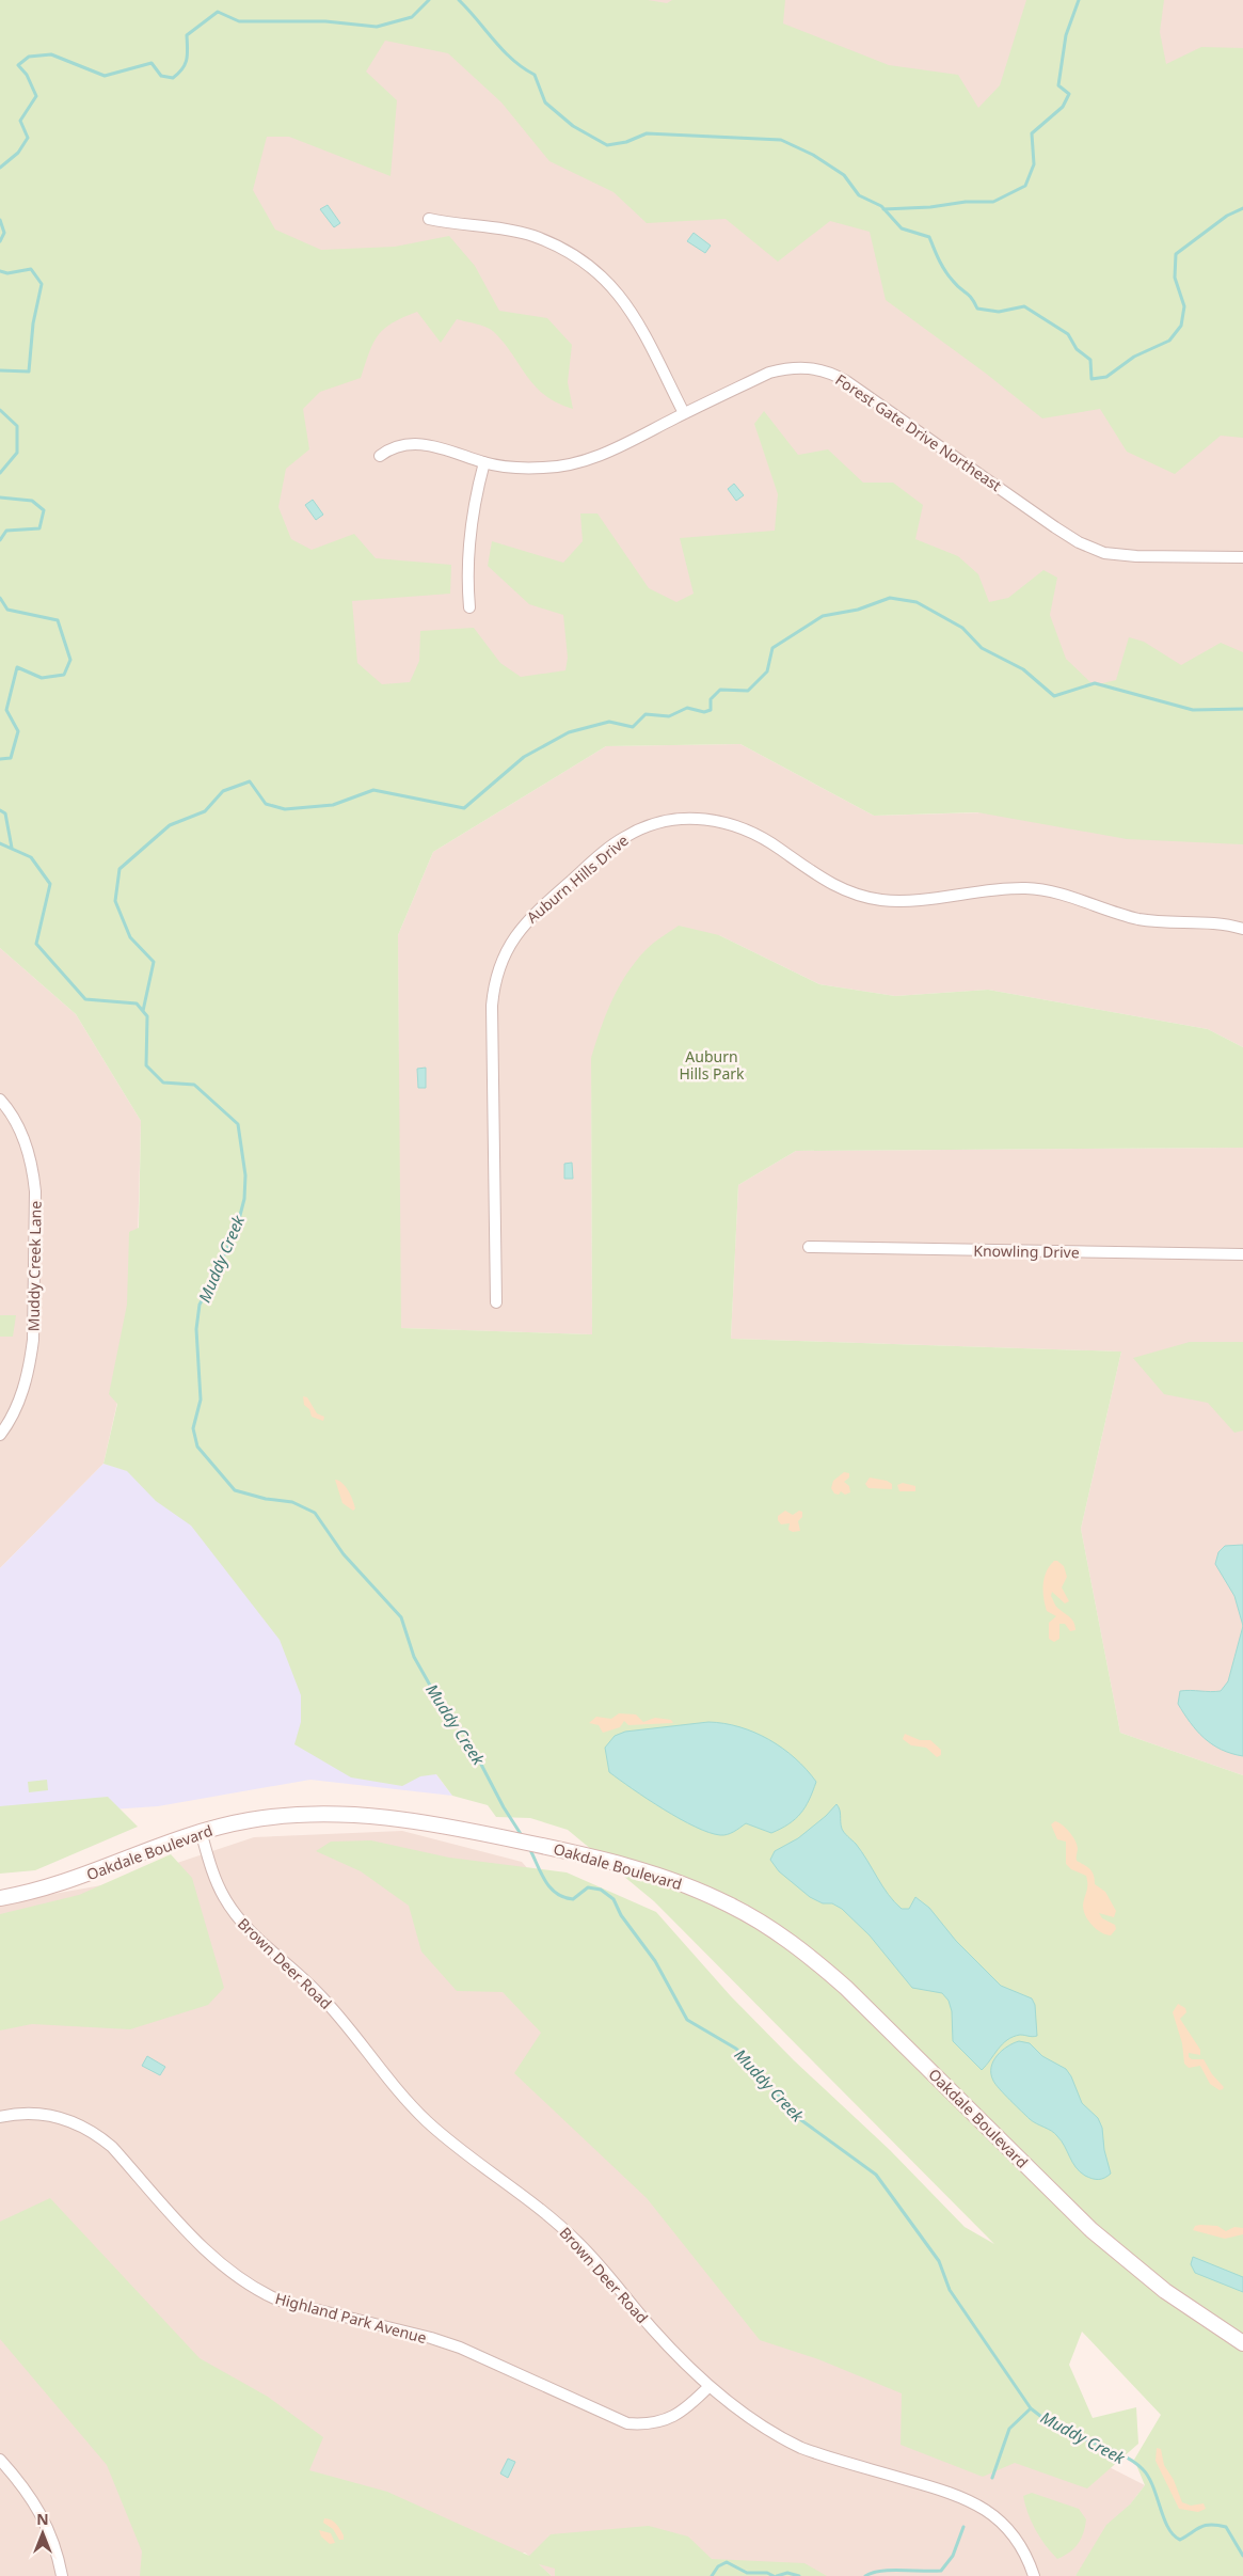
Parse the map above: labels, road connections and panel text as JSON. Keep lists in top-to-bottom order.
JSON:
{
  "streets": {
    "main road": ["Oakdale Boulevard"],
    "street": [
      "Forest Gate Drive Northeast",
      "Auburn Hills Drive",
      "Knowling Drive",
      "Muddy Creek Lane",
      "Brown Deer Road",
      "Highland Park Avenue"
    ]
  },
  "crossings": [
    ["Oakdale Boulevard", "Brown Deer Road"],
    ["Brown Deer Road", "Highland Park Avenue"]
  ],
  "water": ["Muddy Creek"],
  "parks": ["Auburn Hills Park"],
  "north": "top"
}
